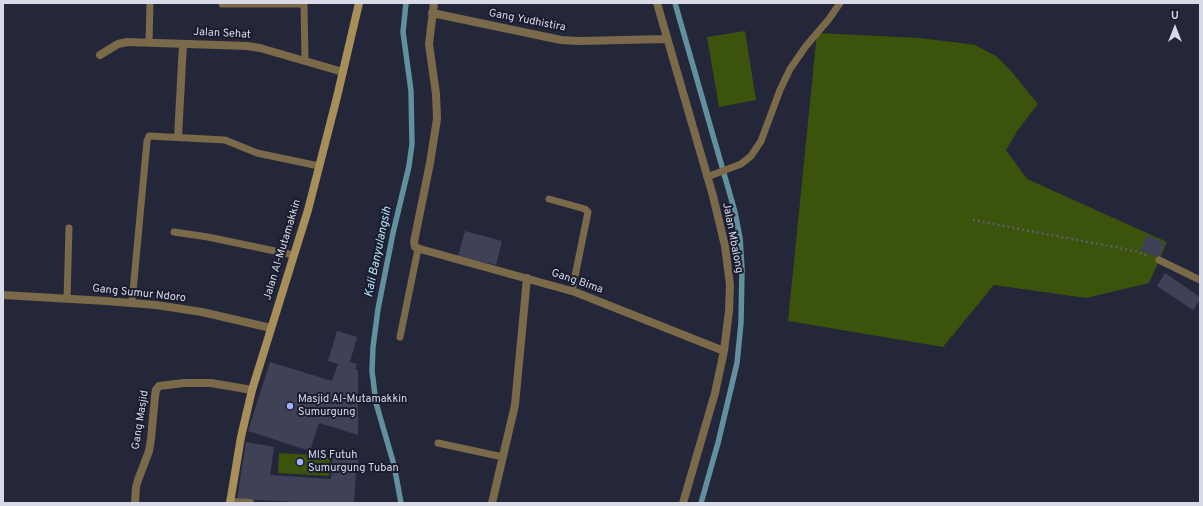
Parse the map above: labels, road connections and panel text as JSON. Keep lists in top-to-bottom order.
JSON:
{
  "streets": {
    "street": [
      "Gang Yudhistira",
      "Jalan Sehat",
      "Jalan Mbalong",
      "Jalan Al-Mutamakkin",
      "Gang Bima",
      "Gang Sumur Ndoro",
      "Gang Masjid"
    ]
  },
  "crossings": [
    ["Gang Yudhistira", "Jalan Mbalong"],
    ["Jalan Sehat", "Jalan Al-Mutamakkin"],
    ["Jalan Mbalong", "Gang Bima"],
    ["Jalan Al-Mutamakkin", "Gang Sumur Ndoro"],
    ["Jalan Al-Mutamakkin", "Gang Masjid"]
  ],
  "water": ["Kali Banyulangsih"],
  "places": ["Masjid Al-Mutamakkin Sumurgung", "MIS Futuh Sumurgung Tuban"],
  "north": "top"
}
